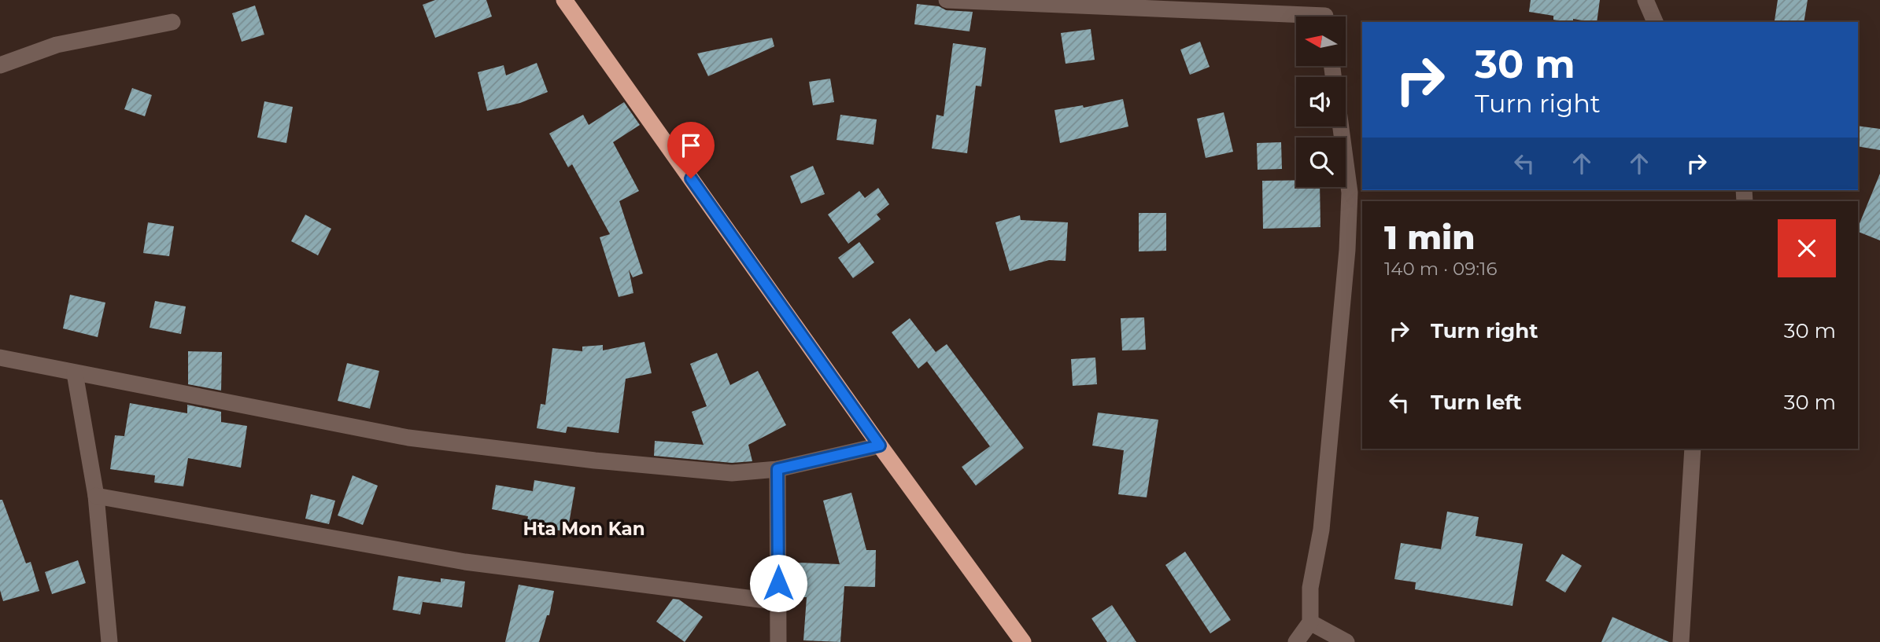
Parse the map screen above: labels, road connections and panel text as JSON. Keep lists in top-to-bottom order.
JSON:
{
  "districts": ["Hta Mon Kan"],
  "north": "left",
  "page": {
    "turn": ["30 m", "Turn right"],
    "heading": ["1 min", "140 m · 09:16"],
    "list": [
      {
        "name": "Turn right",
        "value": "30 m"
      },
      {
        "name": "Turn left",
        "value": "30 m"
      }
    ]
  }
}
